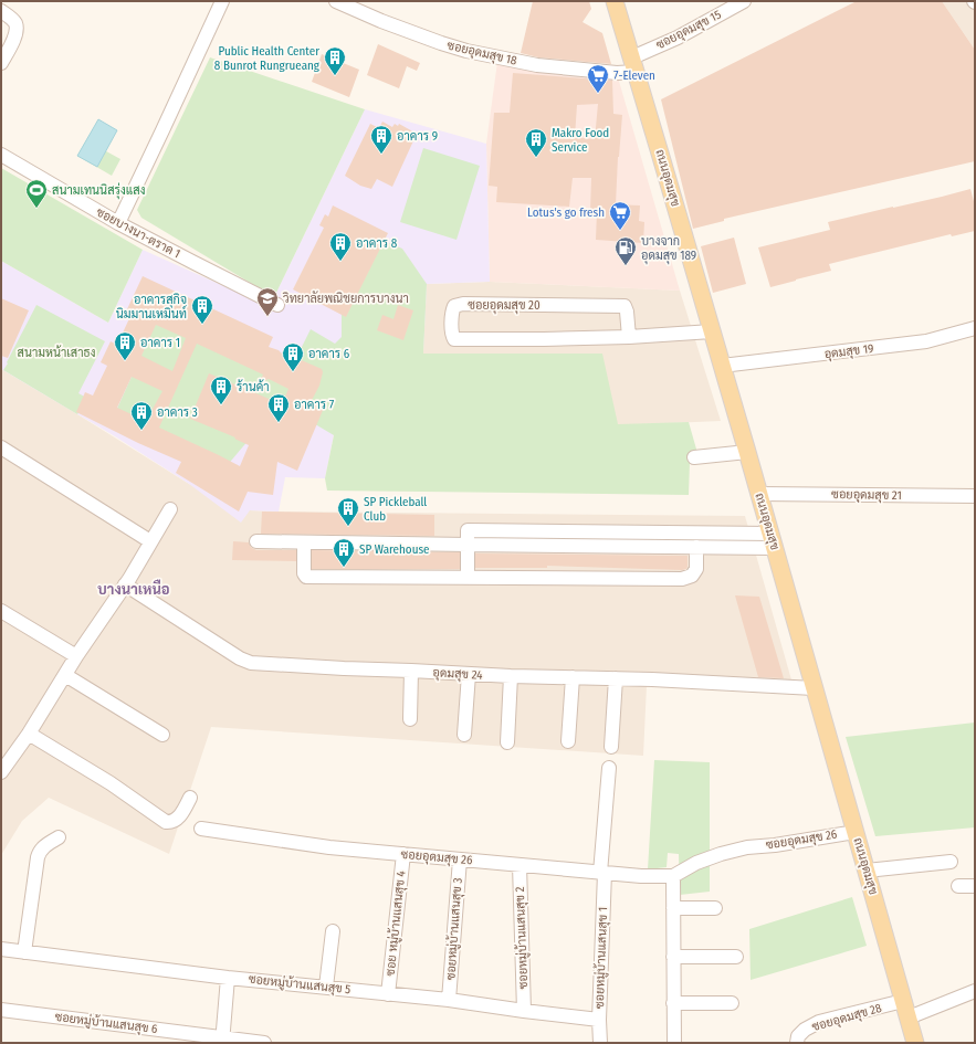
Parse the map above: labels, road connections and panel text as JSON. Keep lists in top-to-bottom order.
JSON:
{
  "streets": {
    "main road": ["ถนนอุดมสุข"],
    "street": [
      "ซอยอุดมสุข 15",
      "ซอยอุดมสุข 18",
      "ซอยบางนา-ตราด 1",
      "ซอยอุดมสุข 20",
      "อุดมสุข 19",
      "ซอยอุดมสุข 21",
      "อุดมสุข 24",
      "ซอยอุดมสุข 26",
      "ซอย หมู่บ้านแสนสุข 4",
      "ซอยหมู่บ้านแสนสุข 3",
      "ซอยหมู่บ้านแสนสุข 2",
      "ซอยหมู่บ้านแสนสุข 1",
      "ซอยหมู่บ้านแสนสุข 5",
      "ซอยอุดมสุข 28",
      "ซอยหมู่บ้านแสนสุข 6"
    ]
  },
  "crossings": [
    ["ซอยอุดมสุข 15", "ซอยอุดมสุข 18"],
    ["ซอยอุดมสุข 15", "ถนนอุดมสุข"],
    ["ซอยอุดมสุข 18", "ถนนอุดมสุข"],
    ["ถนนอุดมสุข", "ซอยอุดมสุข 20"],
    ["ถนนอุดมสุข", "อุดมสุข 19"],
    ["ถนนอุดมสุข", "ซอยอุดมสุข 21"],
    ["ถนนอุดมสุข", "อุดมสุข 24"],
    ["ถนนอุดมสุข", "ซอยอุดมสุข 26"],
    ["ถนนอุดมสุข", "ซอยอุดมสุข 28"],
    ["ซอยอุดมสุข 26", "ซอย หมู่บ้านแสนสุข 4"],
    ["ซอยอุดมสุข 26", "ซอยหมู่บ้านแสนสุข 3"],
    ["ซอยอุดมสุข 26", "ซอยหมู่บ้านแสนสุข 2"],
    ["ซอยอุดมสุข 26", "ซอยหมู่บ้านแสนสุข 1"],
    ["ซอย หมู่บ้านแสนสุข 4", "ซอยหมู่บ้านแสนสุข 5"],
    ["ซอยหมู่บ้านแสนสุข 3", "ซอยหมู่บ้านแสนสุข 5"],
    ["ซอยหมู่บ้านแสนสุข 2", "ซอยหมู่บ้านแสนสุข 5"],
    ["ซอยหมู่บ้านแสนสุข 1", "ซอยหมู่บ้านแสนสุข 5"]
  ],
  "districts": ["บางนาเหนือ"],
  "parks": ["สนามหน้าเสาธง"],
  "places": {
    "building": [
      "Public Health Center 8 Bunrot Rungrueang",
      "อาคาร 9",
      "Makro Food Service",
      "อาคาร 8",
      "อาคารสุกิจ นิมมานเหมินท์",
      "อาคาร 1",
      "อาคาร 6",
      "ร้านค้า",
      "อาคาร 7",
      "อาคาร 3",
      "SP Pickleball Club",
      "SP Warehouse"
    ],
    "supermarket": ["7-Eleven", "Lotus's go fresh"],
    "sports": ["สนามเทนนิสรุ่งแสง"],
    "fuel station": ["บางจาก อุดมสุข 189"],
    "school or university": ["วิทยาลัยพณิชยการบางนา"]
  }
}
